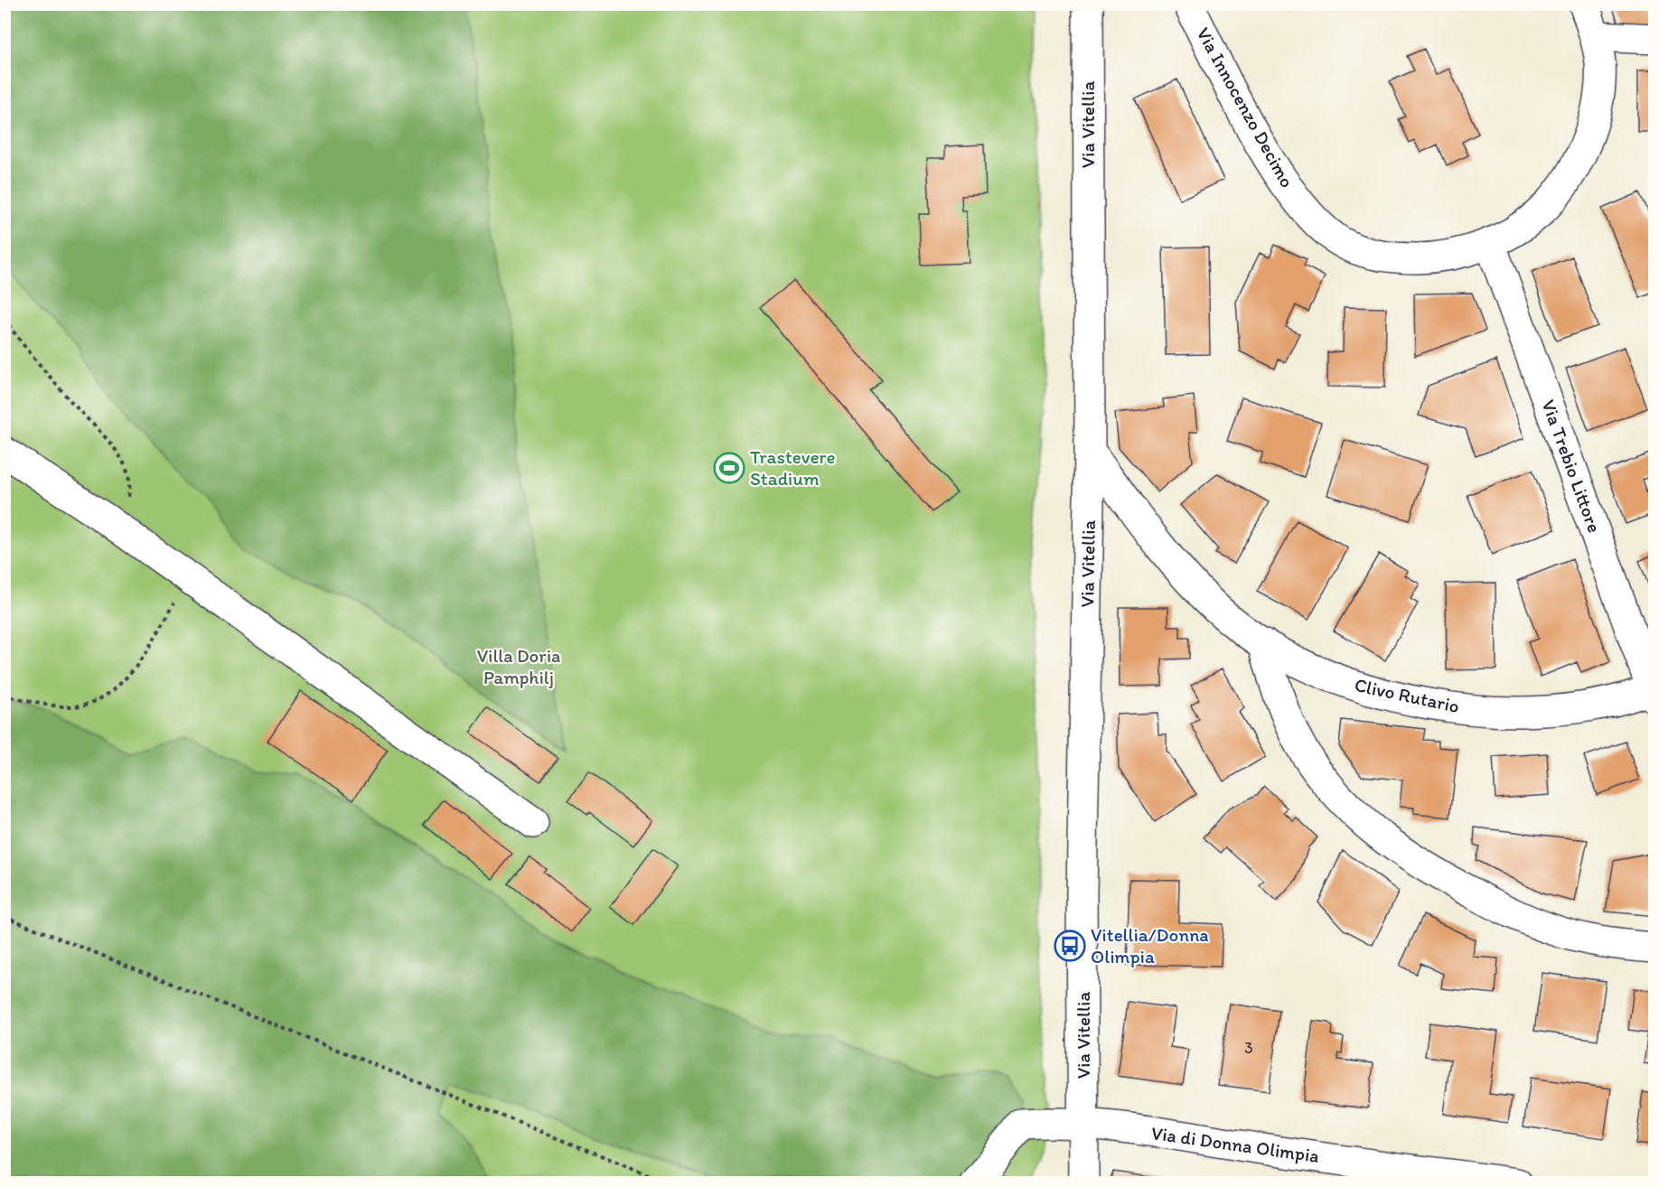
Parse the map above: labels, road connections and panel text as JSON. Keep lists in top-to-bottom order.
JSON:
{
  "streets": {
    "street": [
      "Via Innocenzo Decimo",
      "Via Vitellia",
      "Via Trebio Littore",
      "Clivo Rutario",
      "Via di Donna Olimpia"
    ]
  },
  "crossings": [
    ["Via Innocenzo Decimo", "Via Trebio Littore"],
    ["Via Vitellia", "Clivo Rutario"],
    ["Via Vitellia", "Via di Donna Olimpia"],
    ["Via Trebio Littore", "Clivo Rutario"]
  ],
  "parks": ["Villa Doria Pamphilj"],
  "places": {
    "sports": ["Trastevere Stadium"],
    "bus stop": ["Vitellia/Donna Olimpia"]
  },
  "house_numbers": ["3"]
}
